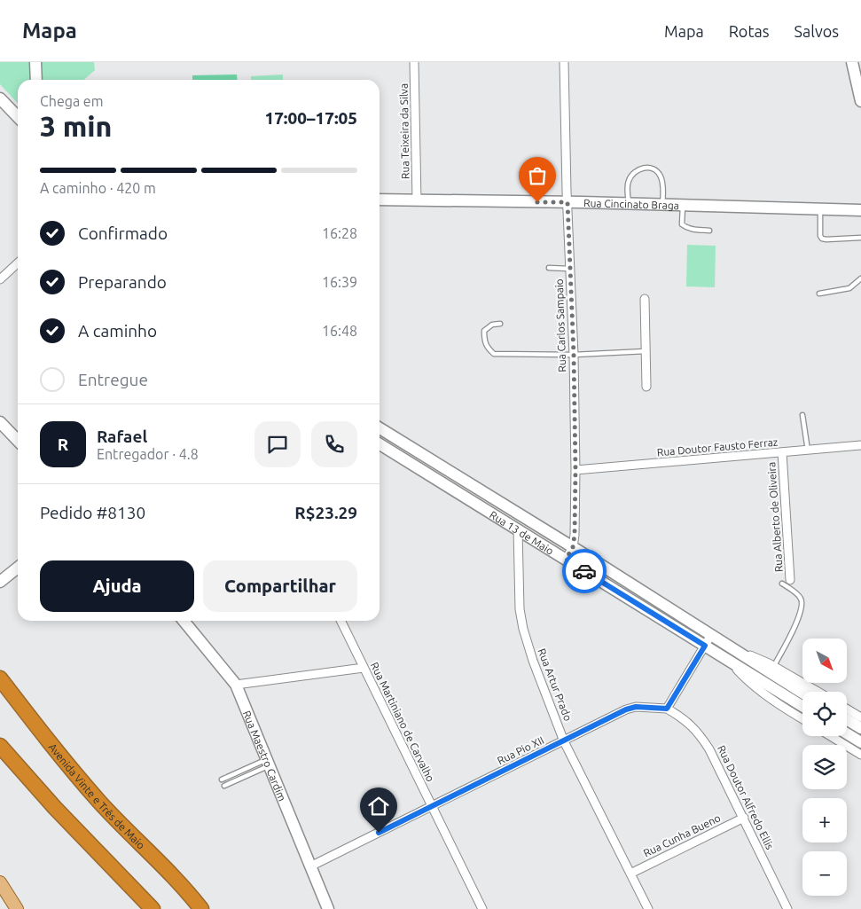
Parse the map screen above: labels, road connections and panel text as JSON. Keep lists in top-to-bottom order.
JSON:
{
  "streets": {
    "highway": ["Avenida Vinte e Três de Maio"],
    "main road": ["Rua Cincinato Braga", "Rua 13 de Maio", "Rua Maestro Cardim"],
    "street": [
      "Rua Teixeira da Silva",
      "Rua Carlos Sampaio",
      "Rua Doutor Fausto Ferraz",
      "Rua Alberto de Oliveira",
      "Rua Artur Prado",
      "Rua Martiniano de Carvalho",
      "Rua Pio XII",
      "Rua Doutor Alfredo Ellis",
      "Rua Cunha Bueno"
    ]
  },
  "crossings": [
    ["Rua Teixeira da Silva", "Rua Cincinato Braga"],
    ["Rua Cincinato Braga", "Rua Carlos Sampaio"],
    ["Rua Carlos Sampaio", "Rua Doutor Fausto Ferraz"],
    ["Rua Carlos Sampaio", "Rua 13 de Maio"],
    ["Rua Doutor Fausto Ferraz", "Rua Alberto de Oliveira"],
    ["Rua 13 de Maio", "Rua Artur Prado"],
    ["Rua Artur Prado", "Rua Pio XII"],
    ["Rua Artur Prado", "Rua Cunha Bueno"],
    ["Rua Martiniano de Carvalho", "Rua Pio XII"],
    ["Rua Pio XII", "Rua Maestro Cardim"],
    ["Rua Pio XII", "Rua Doutor Alfredo Ellis"],
    ["Rua Doutor Alfredo Ellis", "Rua Cunha Bueno"]
  ],
  "north": "bottom right",
  "page": {
    "header": "Mapa",
    "nav": ["Mapa", "Rotas", "Salvos"],
    "heading": ["3 min", "Chega em", "17:00–17:05"],
    "panel": [
      "Rafael",
      "Entregador · 4.8",
      "Pedido #8130",
      "R$23.29"
    ],
    "bar": "A caminho · 420 m",
    "list": [
      ["Confirmado", "16:28"],
      ["Preparando", "16:39"],
      ["A caminho", "16:48"],
      "Entregue"
    ],
    "round": "R",
    "buttons": ["Ajuda", "Compartilhar"],
    "map_buttons": ["+", "−"]
  }
}
